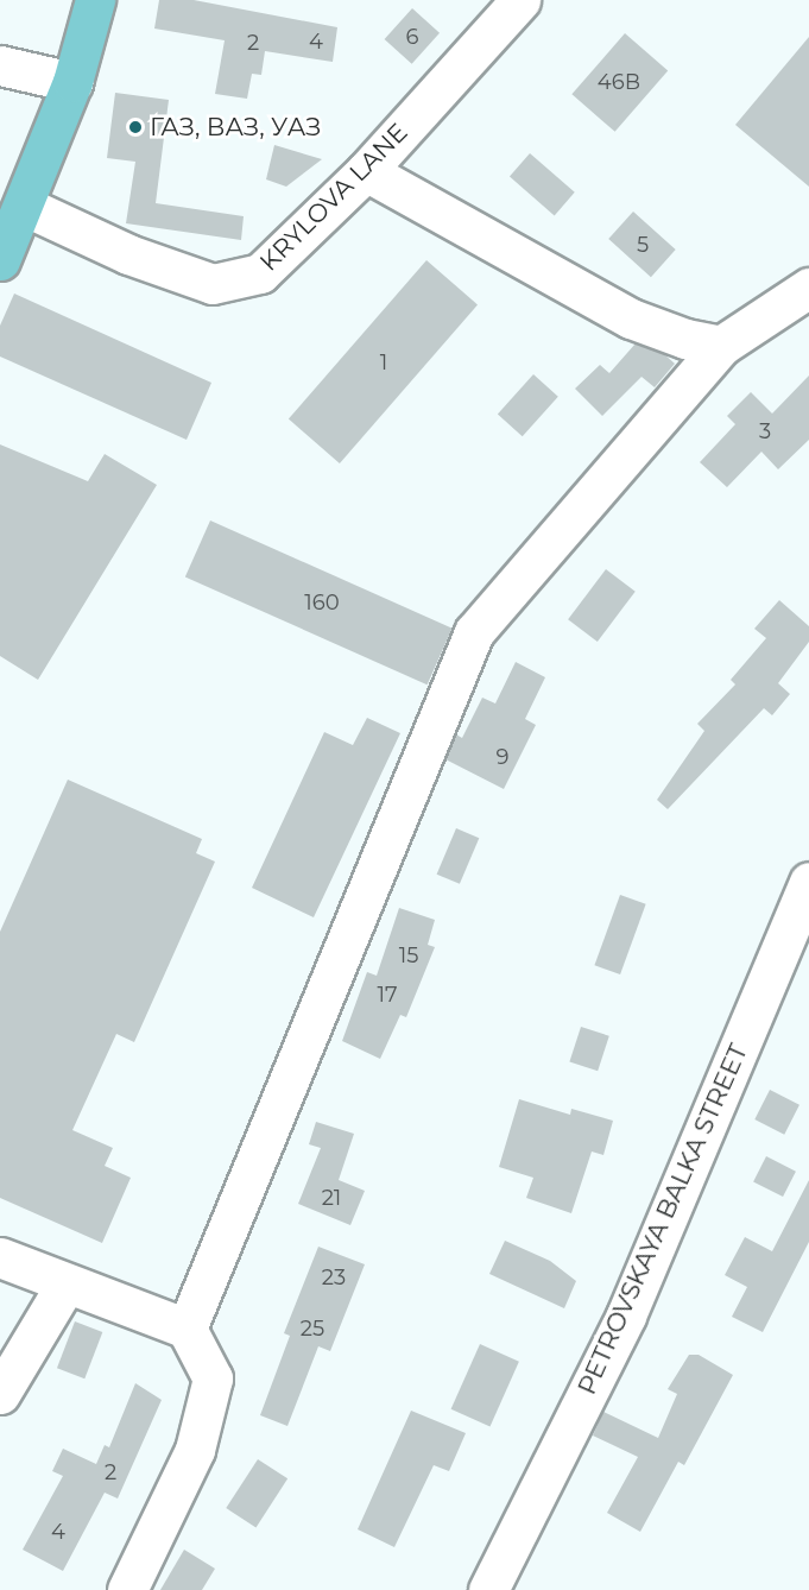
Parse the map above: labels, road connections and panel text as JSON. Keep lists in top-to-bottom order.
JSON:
{
  "streets": {
    "street": ["KRYLOVA LANE", "PETROVSKAYA BALKA STREET"]
  },
  "places": ["ГАЗ, ВАЗ, УАЗ"],
  "house_numbers": [
    "6",
    "4",
    "2",
    "46В",
    "5",
    "1",
    "3",
    "160",
    "9",
    "15",
    "17",
    "21",
    "23",
    "25",
    "2",
    "4"
  ]
}
